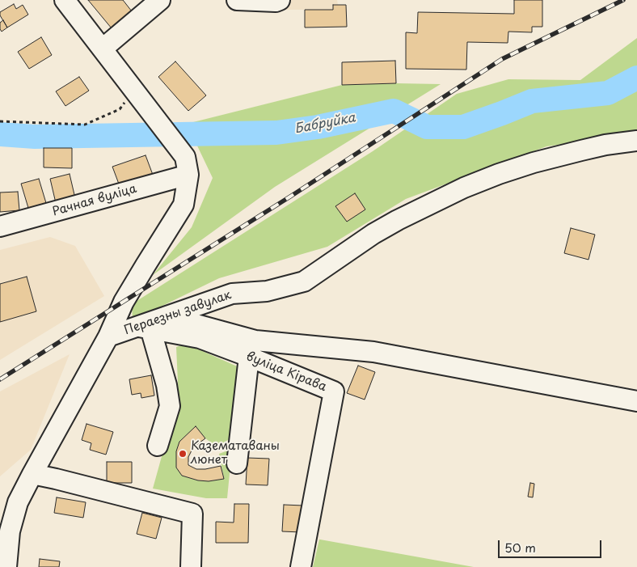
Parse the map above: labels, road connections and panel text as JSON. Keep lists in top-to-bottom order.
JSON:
{
  "streets": {
    "street": ["Рачная вуліца", "Пераезны завулак", "вуліца Кірава"]
  },
  "crossings": [
    ["Рачная вуліца", "Пераезны завулак"],
    ["Пераезны завулак", "вуліца Кірава"]
  ],
  "water": ["Бабруйка"],
  "places": ["Казематаваны люнет"],
  "scale_bar": "50 m"
}
